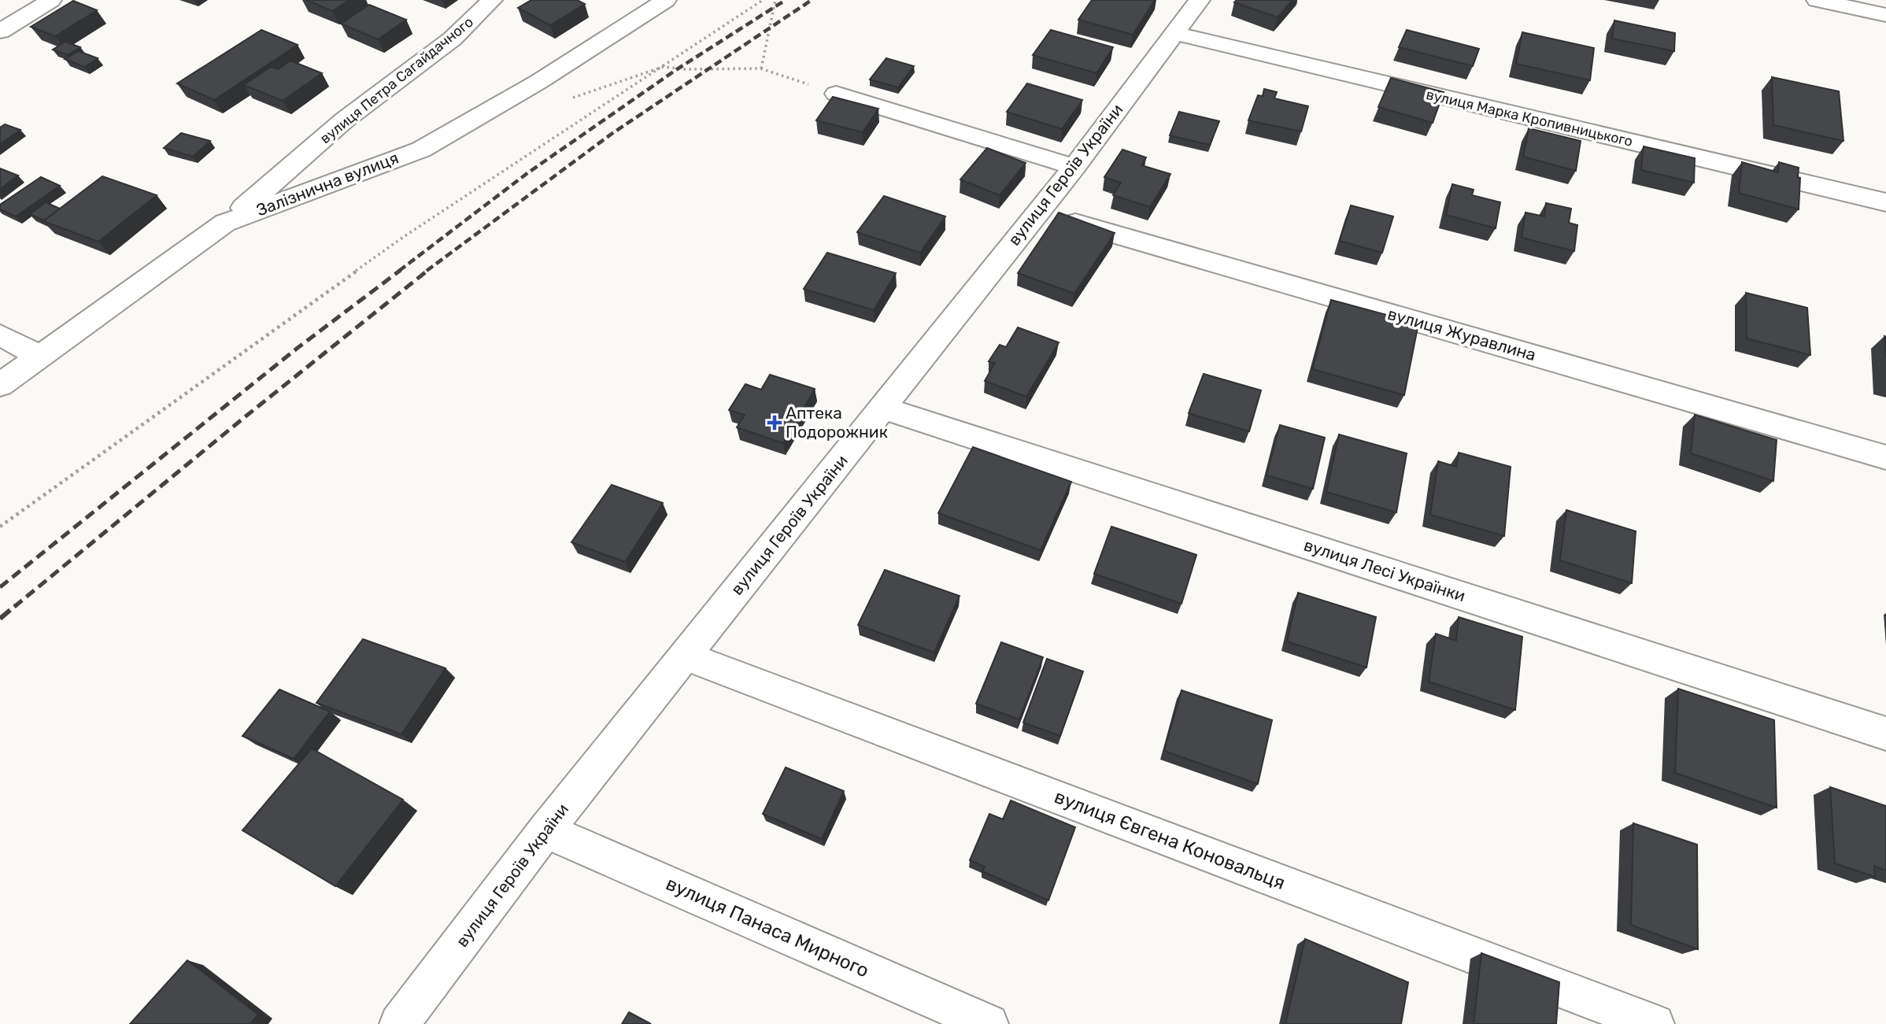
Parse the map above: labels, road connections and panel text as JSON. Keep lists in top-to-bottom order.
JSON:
{
  "streets": {
    "street": [
      "вулиця Петра Сагайдачного",
      "вулиця Марка Кропивницького",
      "вулиця Героїв України",
      "Залізнична вулиця",
      "вулиця Журавлина",
      "вулиця Лесі Українки",
      "вулиця Євгена Коновальця",
      "вулиця Панаса Мирного"
    ]
  },
  "crossings": [
    ["вулиця Петра Сагайдачного", "Залізнична вулиця"],
    ["вулиця Марка Кропивницького", "вулиця Героїв України"],
    ["вулиця Героїв України", "вулиця Журавлина"],
    ["вулиця Героїв України", "вулиця Лесі Українки"],
    ["вулиця Героїв України", "вулиця Євгена Коновальця"],
    ["вулиця Героїв України", "вулиця Панаса Мирного"]
  ],
  "places": {
    "health": ["Аптека Подорожник"]
  }
}
